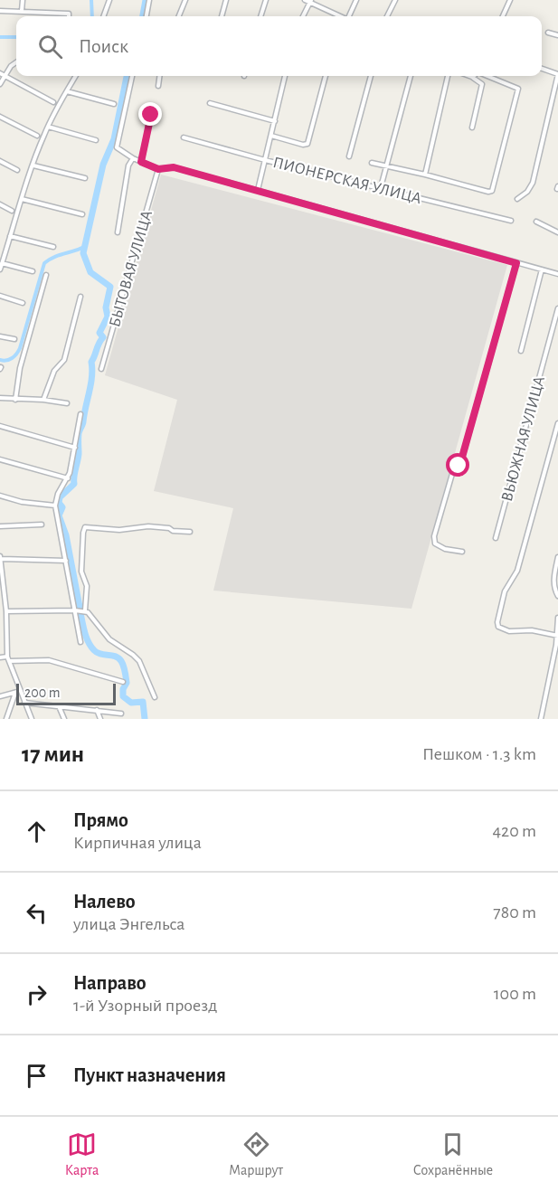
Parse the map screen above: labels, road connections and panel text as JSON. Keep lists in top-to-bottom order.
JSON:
{
  "streets": {
    "street": ["ПИОНЕРСКАЯ УЛИЦА", "БЫТОВАЯ УЛИЦА", "ВЬЮЖНАЯ УЛИЦА"]
  },
  "scale_bar": "200 m",
  "page": {
    "search": "Поиск",
    "scale": "200 m",
    "heading": ["17 мин", "Пешком · 1.3 km"],
    "list": [
      ["Прямо", "Кирпичная улица", "420 m"],
      ["Налево", "улица Энгельса", "780 m"],
      ["Направо", "1-й Узорный проезд", "100 m"],
      "Пункт назначения"
    ],
    "nav": ["Карта", "Маршрут", "Сохранённые"]
  }
}
